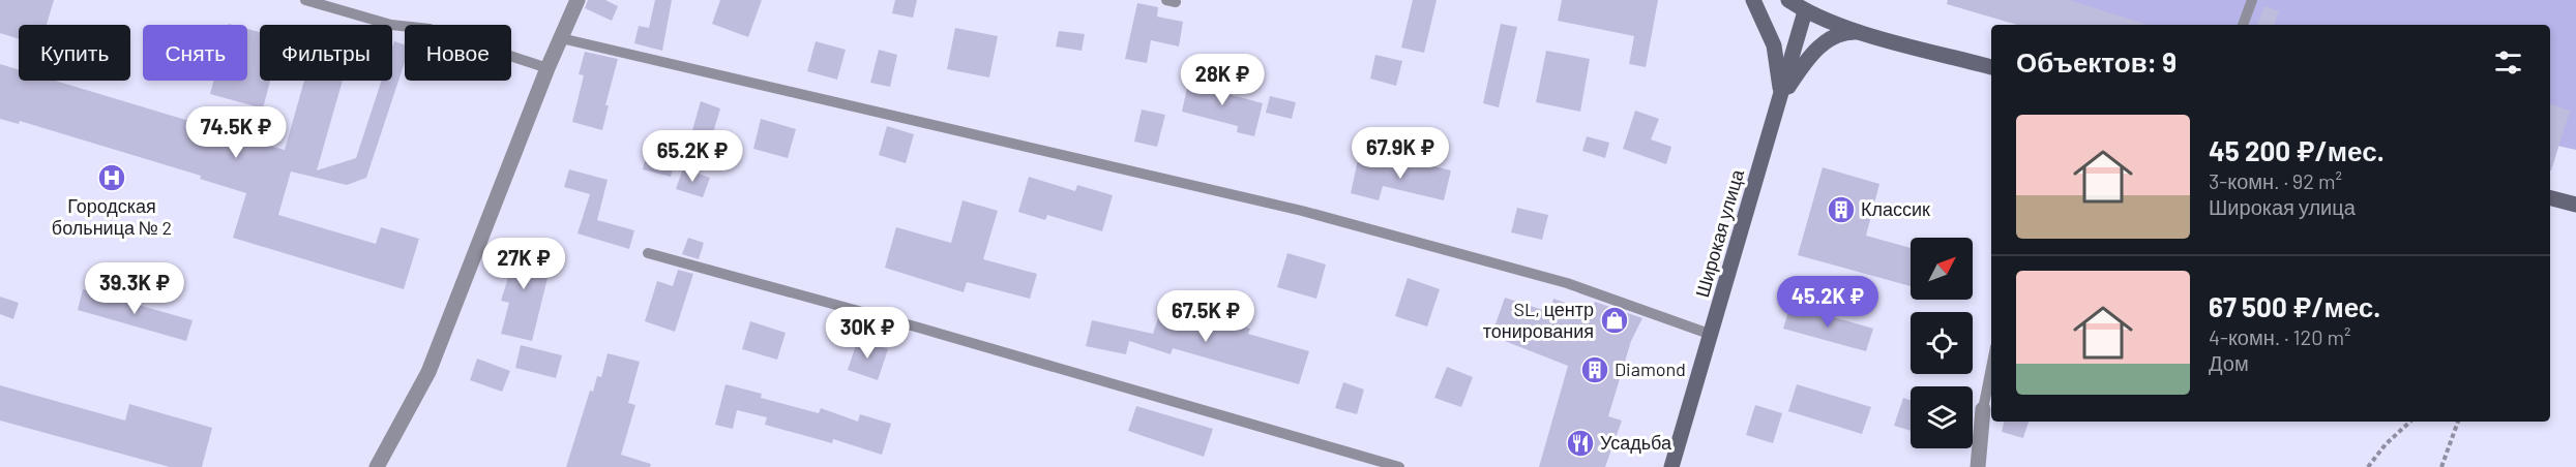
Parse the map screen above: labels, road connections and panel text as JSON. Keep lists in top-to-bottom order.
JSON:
{
  "streets": {
    "main road": ["Широкая улица"]
  },
  "places": {
    "hospital": ["Городская больница № 2"],
    "building": ["Классик", "Diamond"],
    "shop": ["SL, центр тонирования"],
    "restaurant": ["Усадьба"]
  },
  "north": "top right",
  "page": {
    "chip": [
      "Купить",
      "Снять",
      "Фильтры",
      "Новое"
    ],
    "heading": "Объектов: 9",
    "price": [
      "28K ₽",
      "74.5K ₽",
      "67.9K ₽",
      "65.2K ₽",
      "27K ₽",
      "39.3K ₽",
      "45.2K ₽",
      "67.5K ₽",
      "30K ₽"
    ],
    "list": [
      {
        "name": "45 200 ₽/мес.",
        "note": "3-комн. · 92 m² · Широкая улица"
      },
      {
        "name": "67 500 ₽/мес.",
        "note": "4-комн. · 120 m² · Дом"
      }
    ]
  }
}
